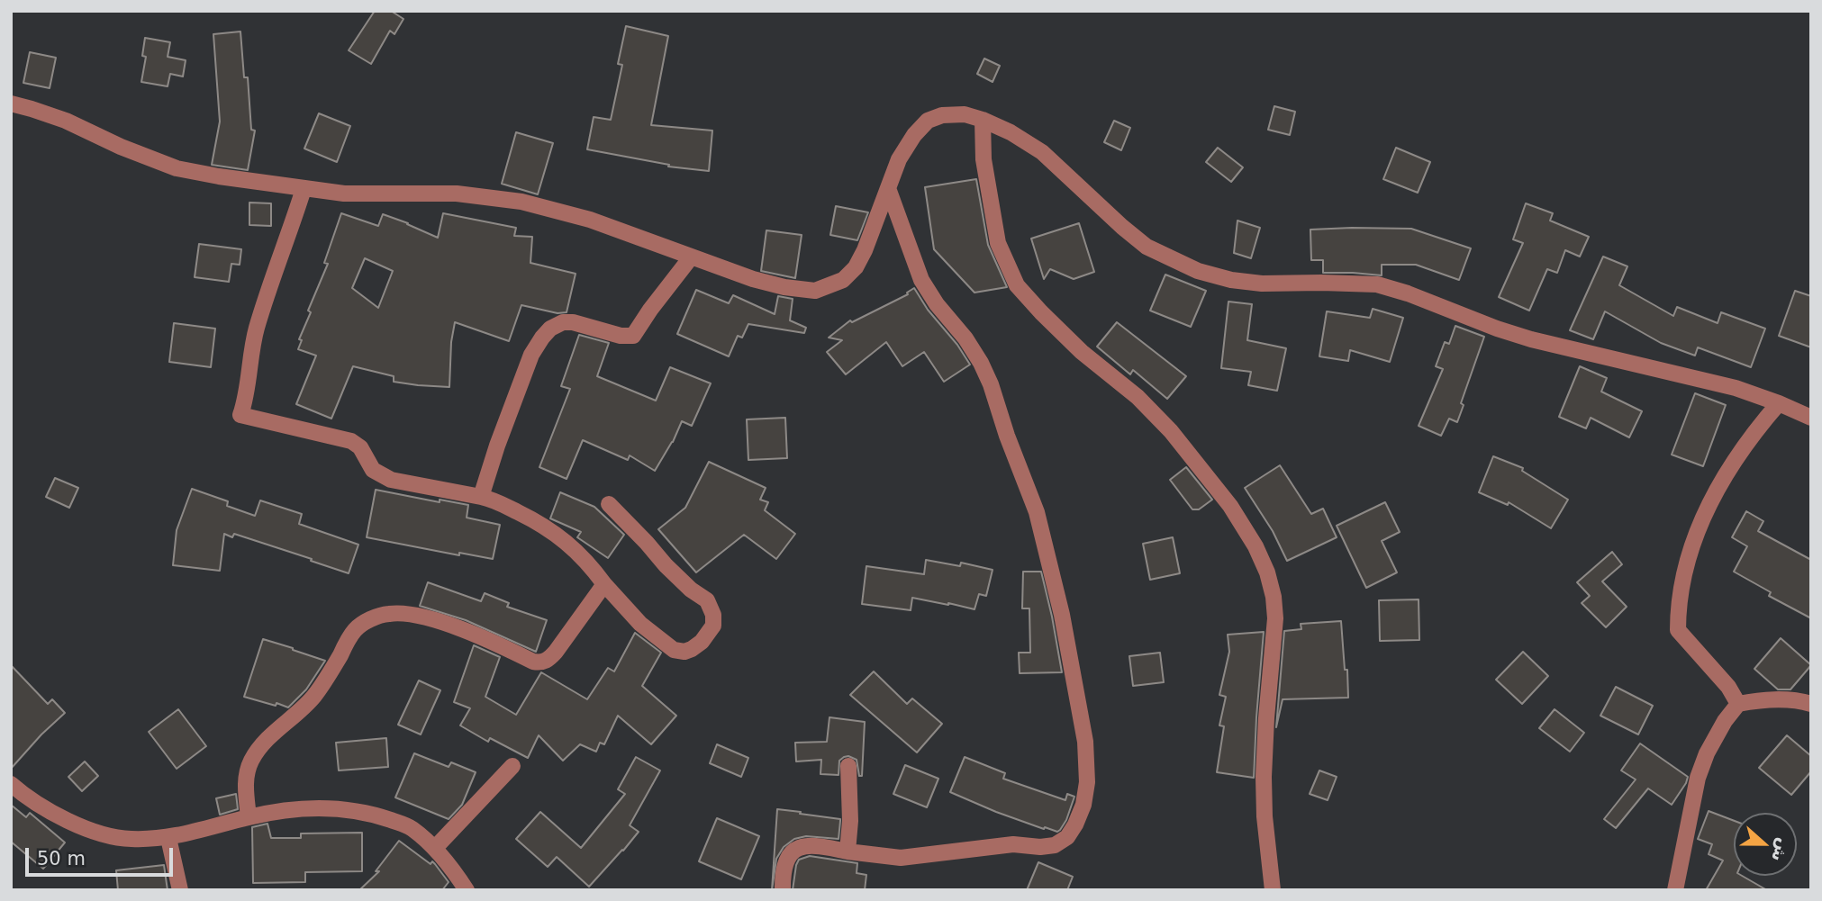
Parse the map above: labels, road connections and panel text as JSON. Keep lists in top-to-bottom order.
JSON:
{
  "scale_bar": "50 m",
  "north": "right"
}
